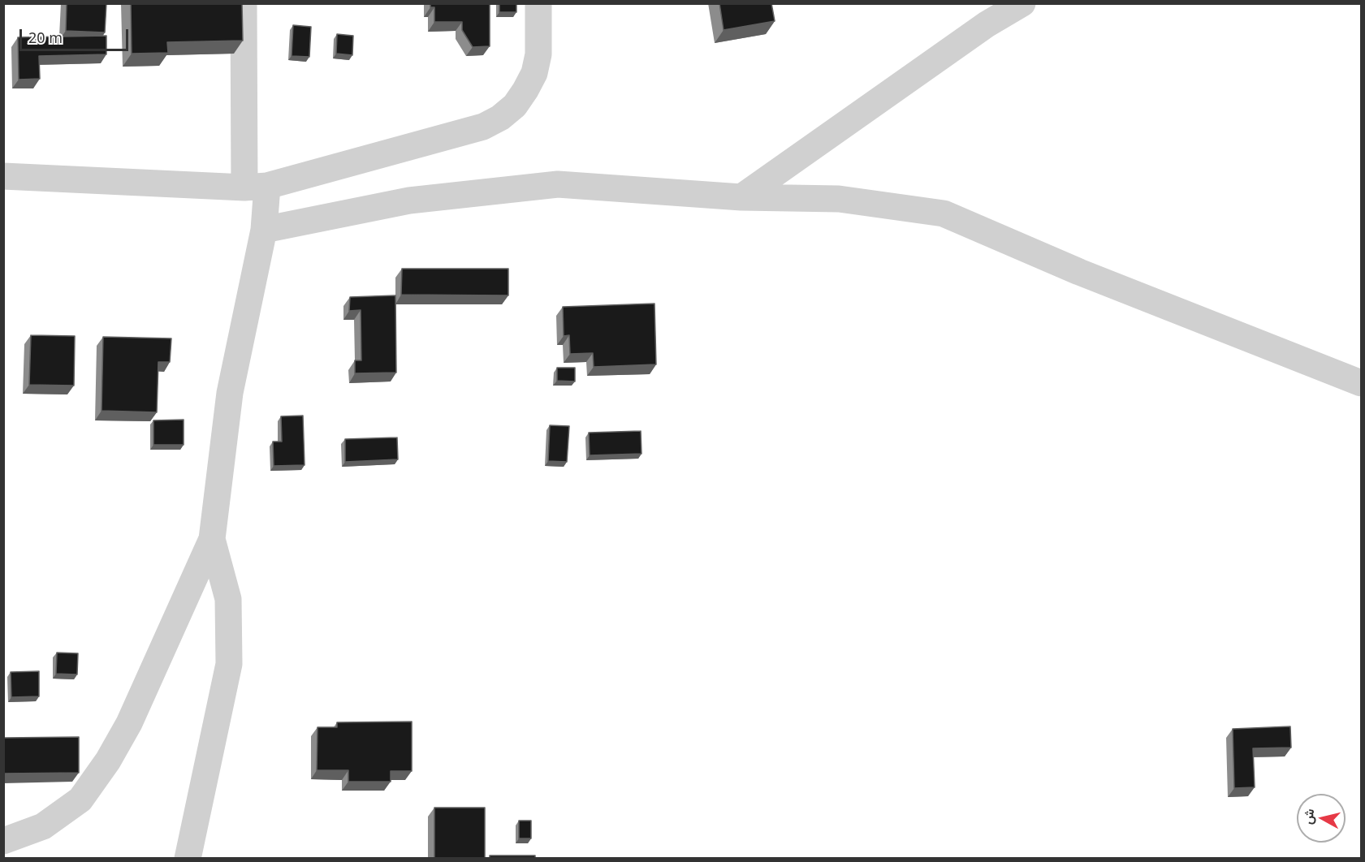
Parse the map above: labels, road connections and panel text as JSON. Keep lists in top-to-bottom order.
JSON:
{
  "scale_bar": "20 m",
  "north": "left"
}
